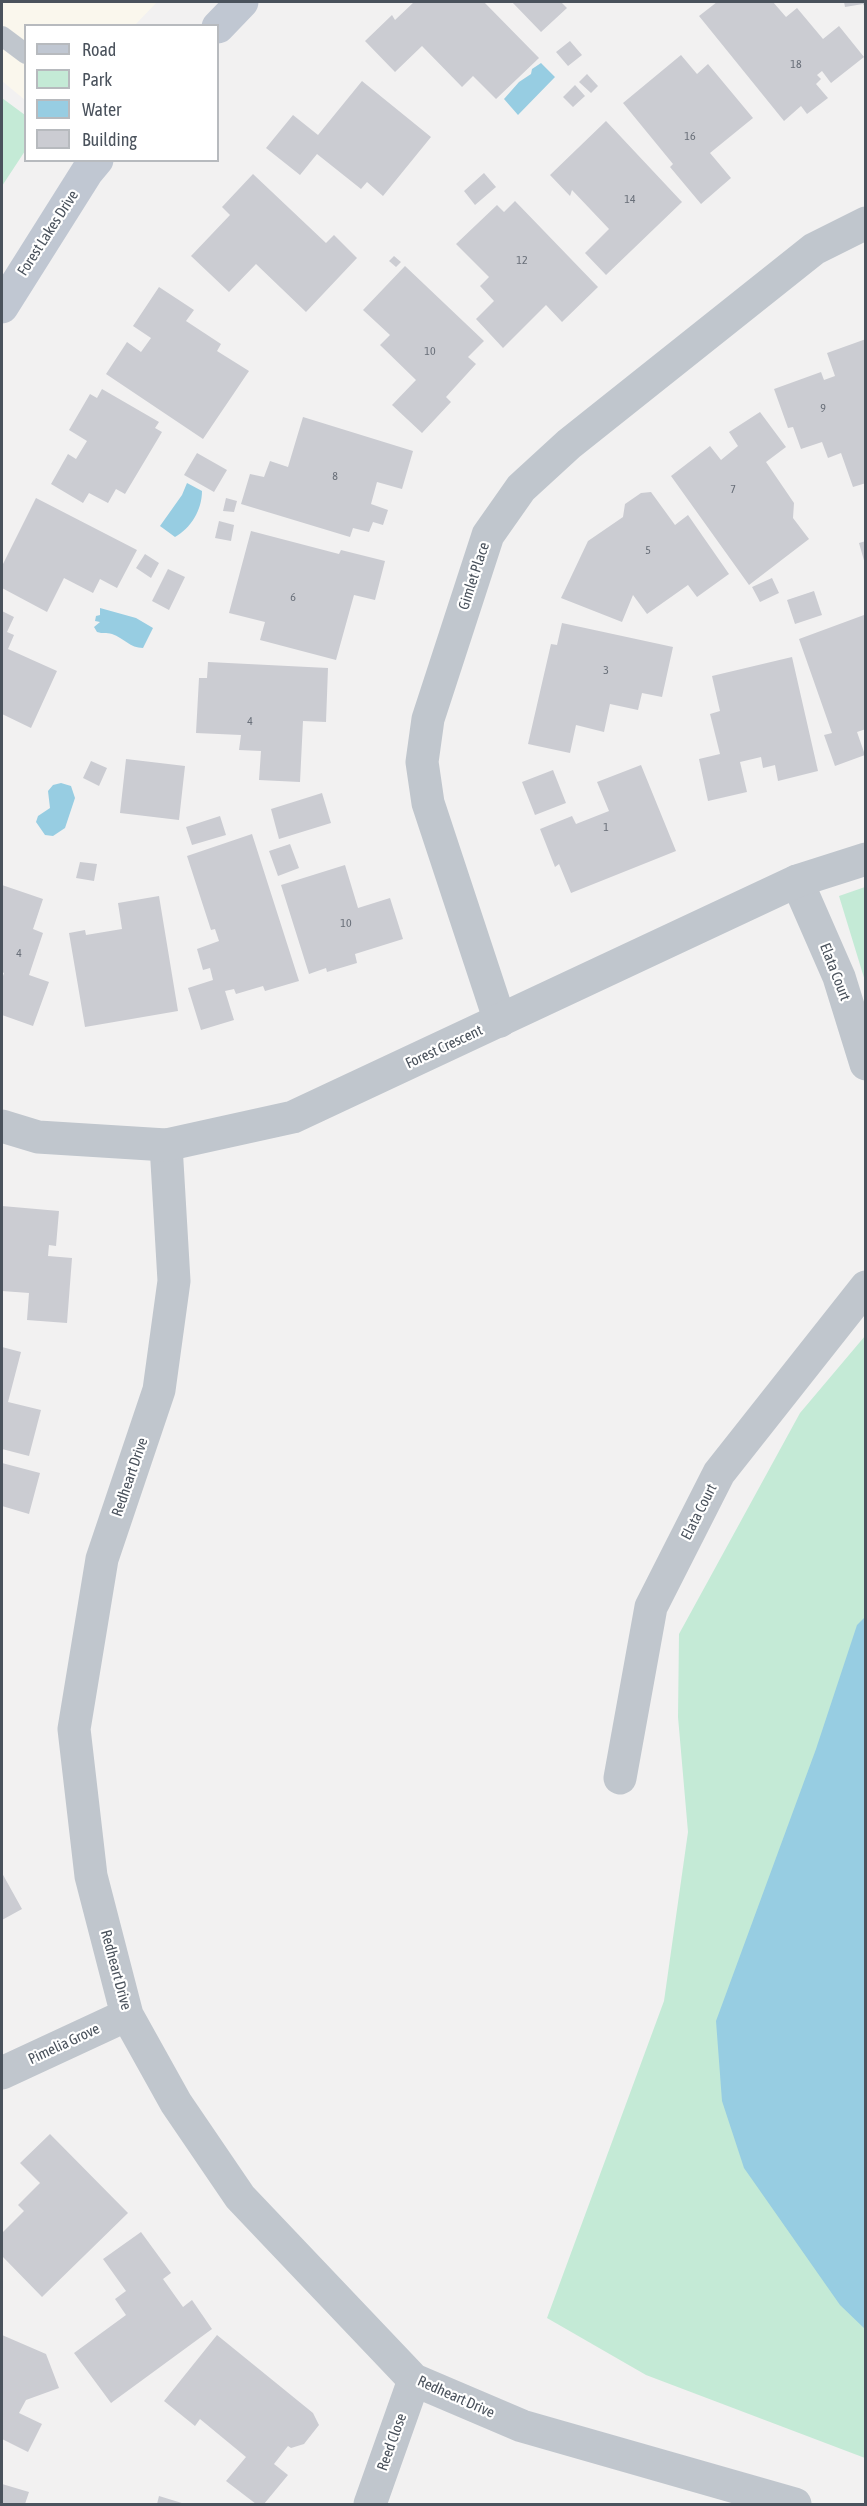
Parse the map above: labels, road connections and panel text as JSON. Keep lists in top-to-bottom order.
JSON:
{
  "streets": {
    "main road": ["Forest Lakes Drive"],
    "street": [
      "Gimlet Place",
      "Elata Court",
      "Forest Crescent",
      "Redheart Drive",
      "Pimelia Grove",
      "Reed Close"
    ]
  },
  "crossings": [
    ["Gimlet Place", "Forest Crescent"],
    ["Elata Court", "Forest Crescent"],
    ["Forest Crescent", "Redheart Drive"],
    ["Redheart Drive", "Pimelia Grove"],
    ["Redheart Drive", "Reed Close"]
  ],
  "house_numbers": [
    "18",
    "16",
    "14",
    "12",
    "10",
    "9",
    "8",
    "7",
    "5",
    "6",
    "3",
    "4",
    "1",
    "10",
    "4"
  ],
  "legend": [
    "Road",
    "Park",
    "Water",
    "Building"
  ]
}
